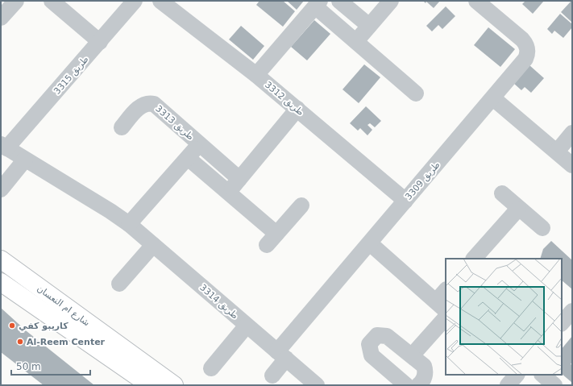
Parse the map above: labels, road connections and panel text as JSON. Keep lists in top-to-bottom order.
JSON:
{
  "streets": {
    "main road": ["شارع ام النعسان"],
    "street": [
      "طريق 3315",
      "طريق 3312",
      "طريق 3313",
      "طريق 3309",
      "طريق 3314"
    ]
  },
  "crossings": [
    ["طريق 3315", "طريق 3314"],
    ["طريق 3312", "طريق 3309"],
    ["طريق 3313", "طريق 3314"],
    ["طريق 3309", "طريق 3314"]
  ],
  "places": ["كاريبو كفي", "Al-Reem Center"],
  "scale_bar": "50 m"
}
